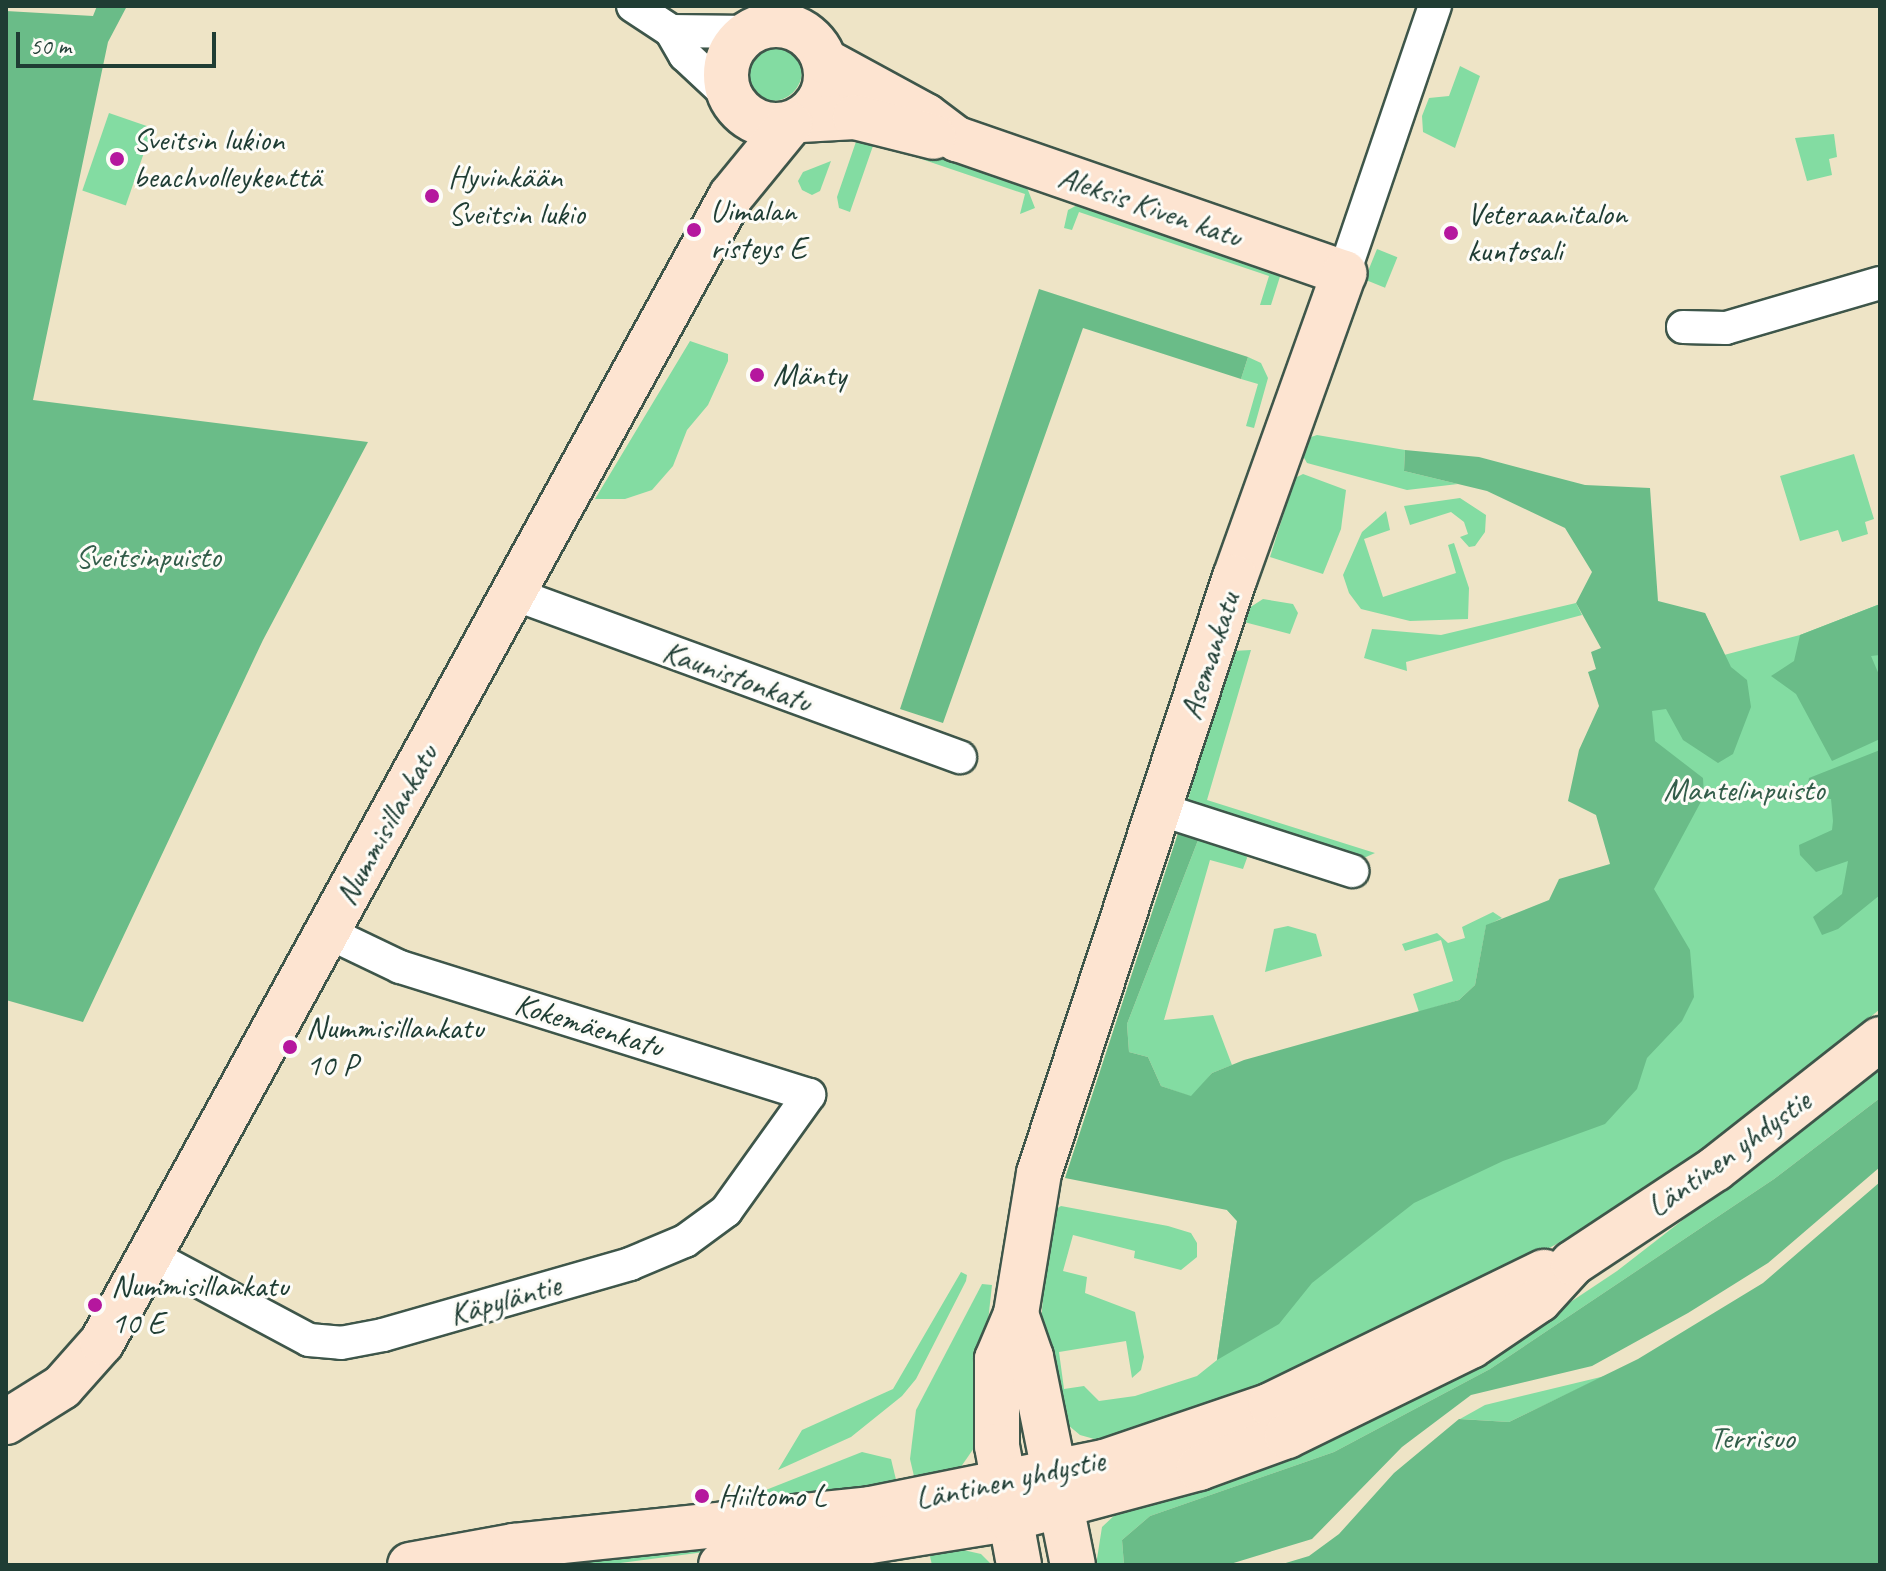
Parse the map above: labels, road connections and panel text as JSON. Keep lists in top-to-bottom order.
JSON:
{
  "streets": {
    "street": [
      "Aleksis Kiven katu",
      "Asemankatu",
      "Kaunistonkatu",
      "Nummisillankatu",
      "Kokemäenkatu",
      "Läntinen yhdystie",
      "Käpyläntie"
    ]
  },
  "crossings": [
    ["Aleksis Kiven katu", "Asemankatu"],
    ["Aleksis Kiven katu", "Nummisillankatu"],
    ["Asemankatu", "Läntinen yhdystie"],
    ["Kaunistonkatu", "Nummisillankatu"],
    ["Nummisillankatu", "Kokemäenkatu"],
    ["Nummisillankatu", "Käpyläntie"],
    ["Kokemäenkatu", "Käpyläntie"]
  ],
  "parks": ["Sveitsinpuisto", "Mantelinpuisto", "Terrisuo"],
  "places": [
    "Sveitsin lukion beachvolleykenttä",
    "Hyvinkään Sveitsin lukio",
    "Uimalan risteys E",
    "Veteraanitalon kuntosali",
    "Mänty",
    "Nummisillankatu 10 P",
    "Nummisillankatu 10 E",
    "Hiiltomo L"
  ],
  "scale_bar": "50 m"
}
